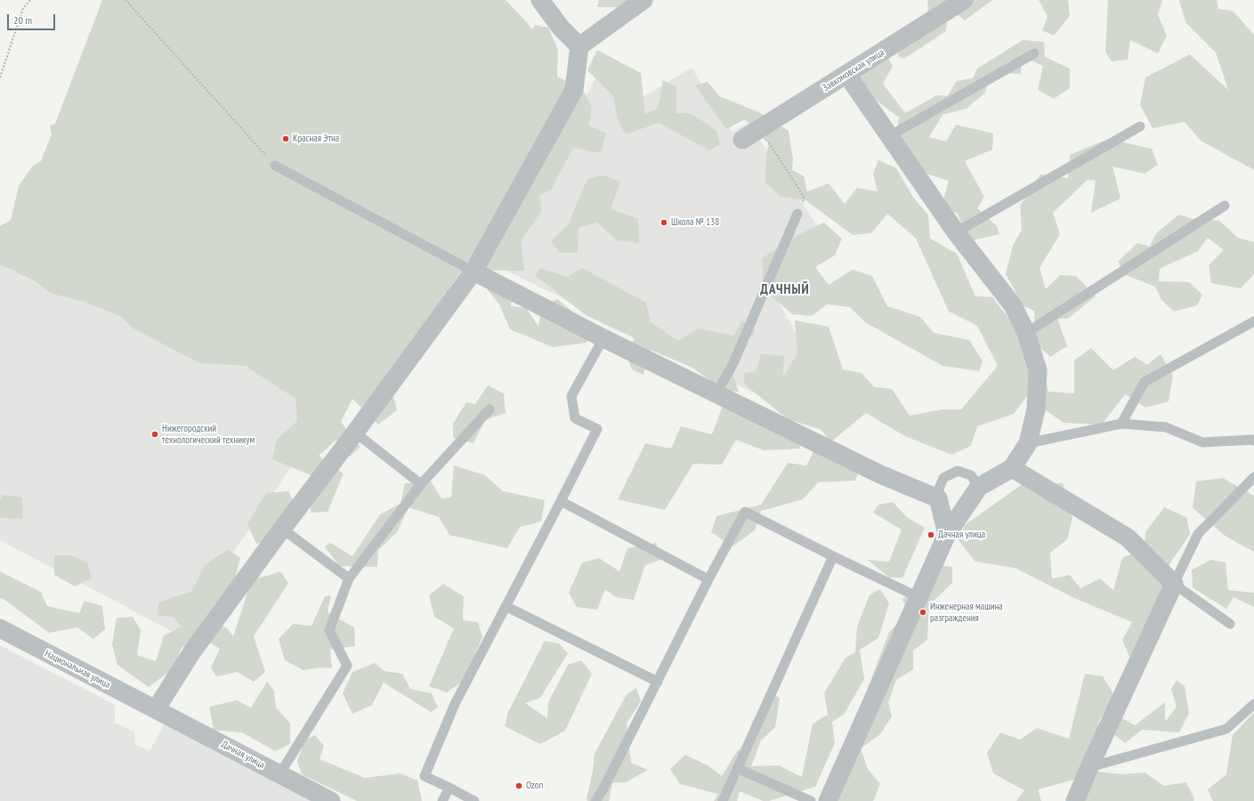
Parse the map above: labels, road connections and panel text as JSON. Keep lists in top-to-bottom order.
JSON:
{
  "streets": {
    "street": ["Завкомовская улица", "Национальная улица", "Дачная улица"]
  },
  "crossings": [
    ["Национальная улица", "Дачная улица"]
  ],
  "districts": ["ДАЧНЫЙ"],
  "places": [
    "Красная Этна",
    "Школа № 138",
    "Нижегородский технологический техникум",
    "Дачная улица",
    "Инженерная машина разграждения",
    "Ozon"
  ],
  "scale_bar": "20 m"
}
